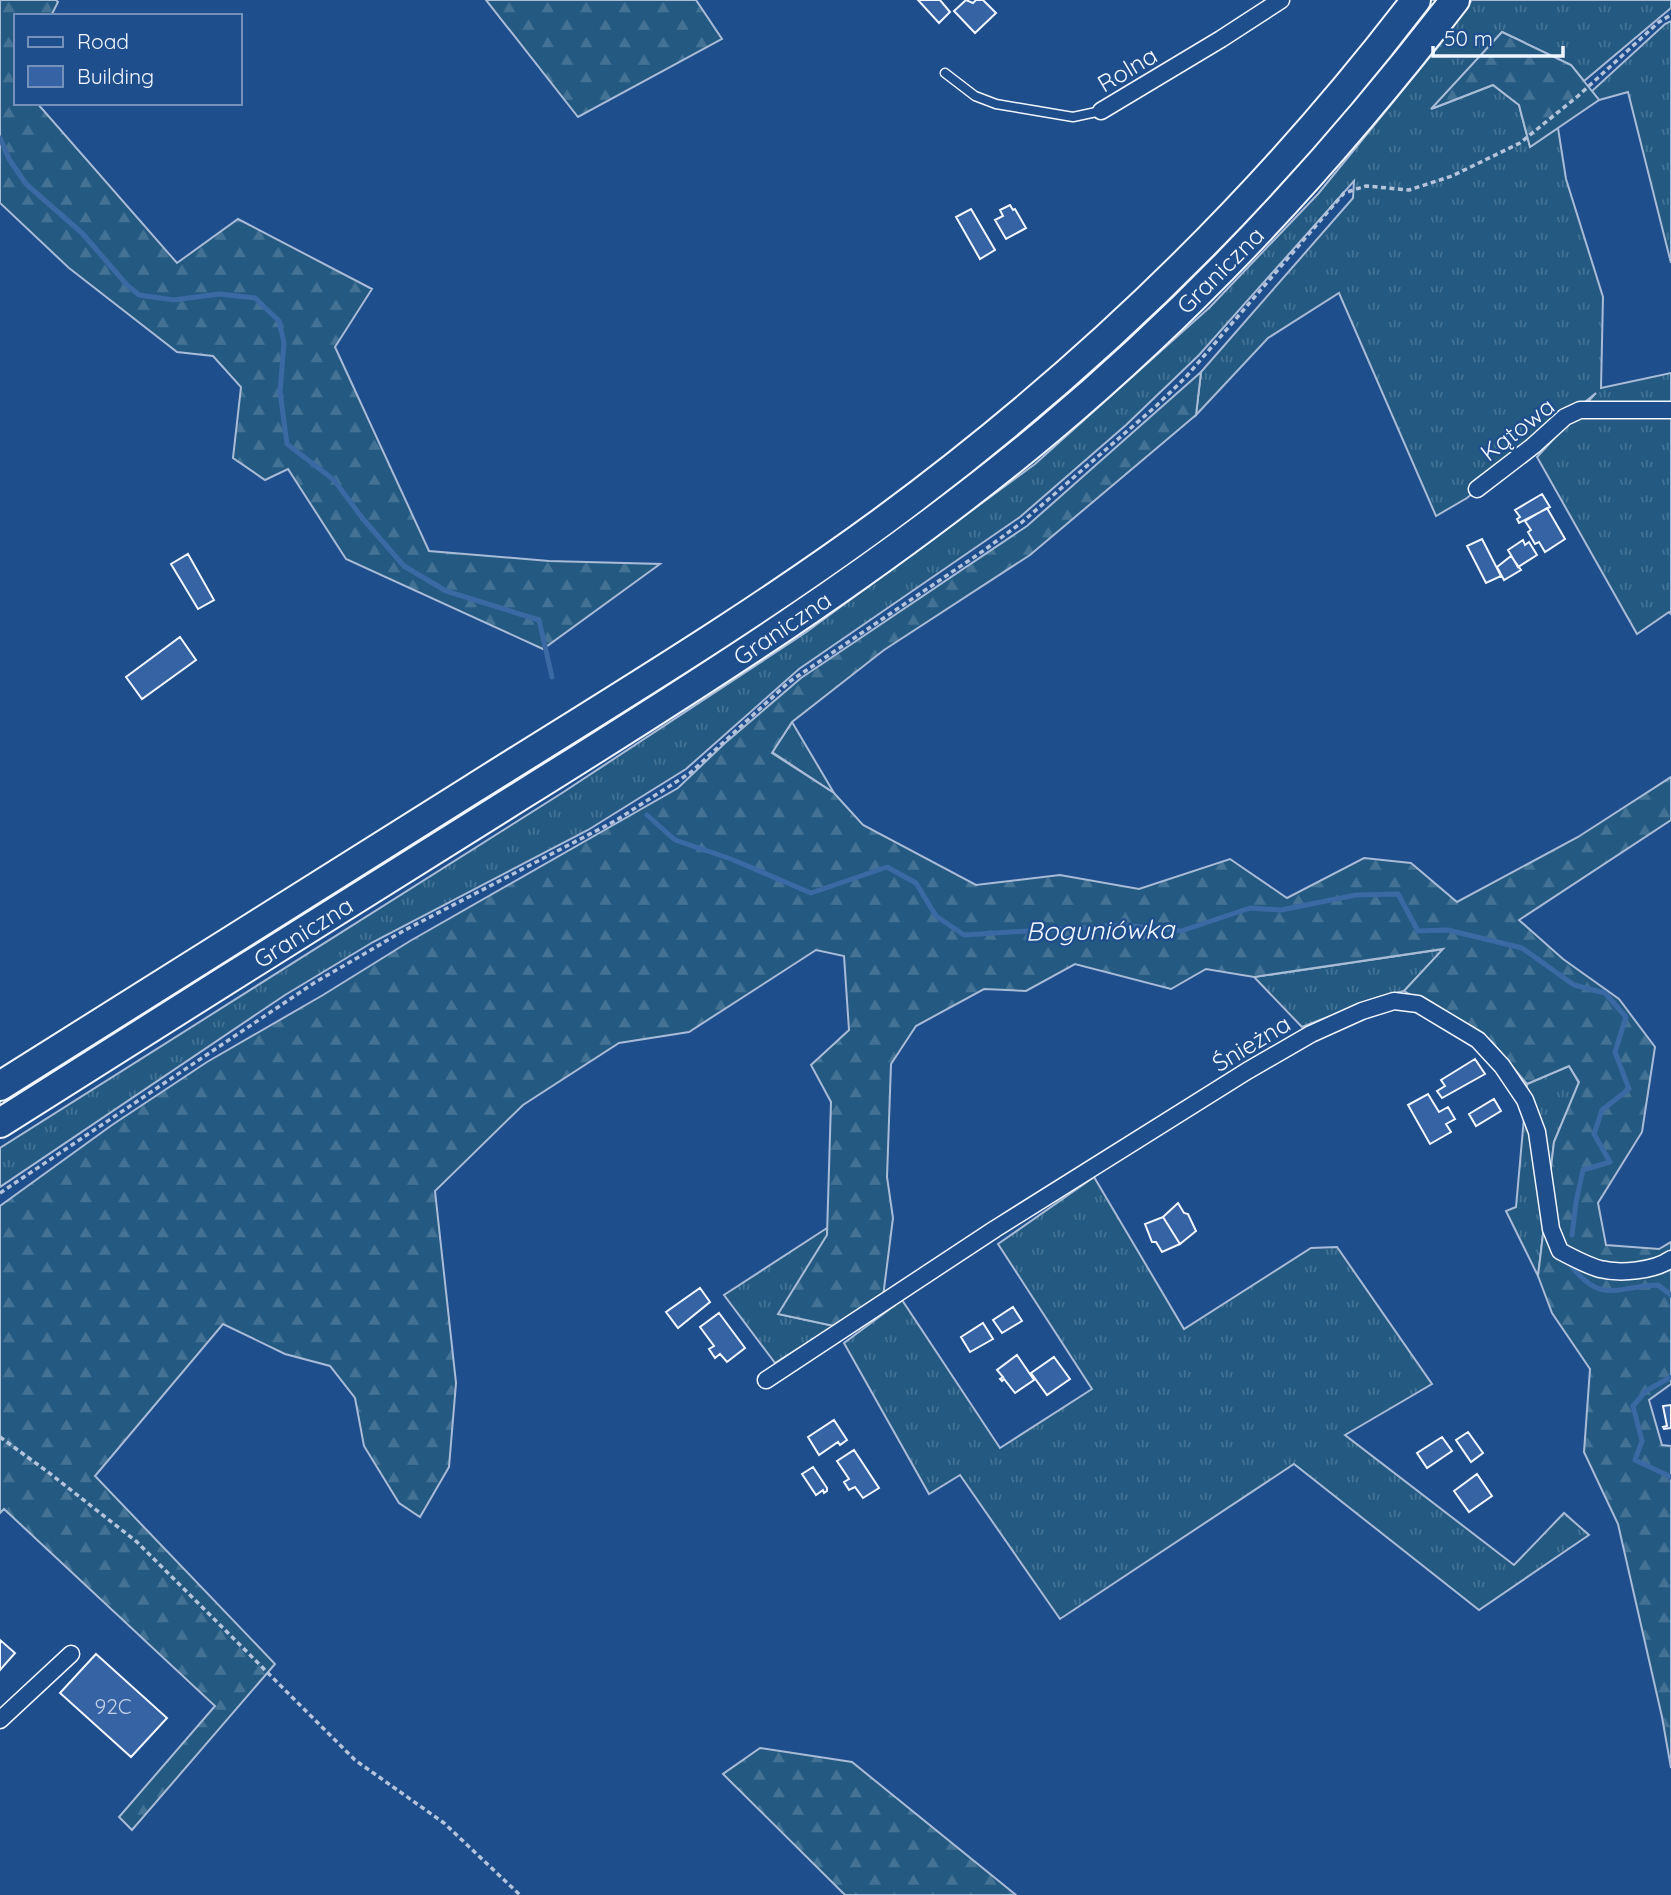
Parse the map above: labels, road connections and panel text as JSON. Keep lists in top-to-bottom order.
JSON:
{
  "streets": {
    "highway": ["Graniczna"],
    "street": ["Rolna", "Kątowa", "Śnieżna"]
  },
  "water": ["Boguniówka"],
  "house_numbers": ["92C"],
  "legend": ["Road", "Building"],
  "scale_bar": "50 m"
}
